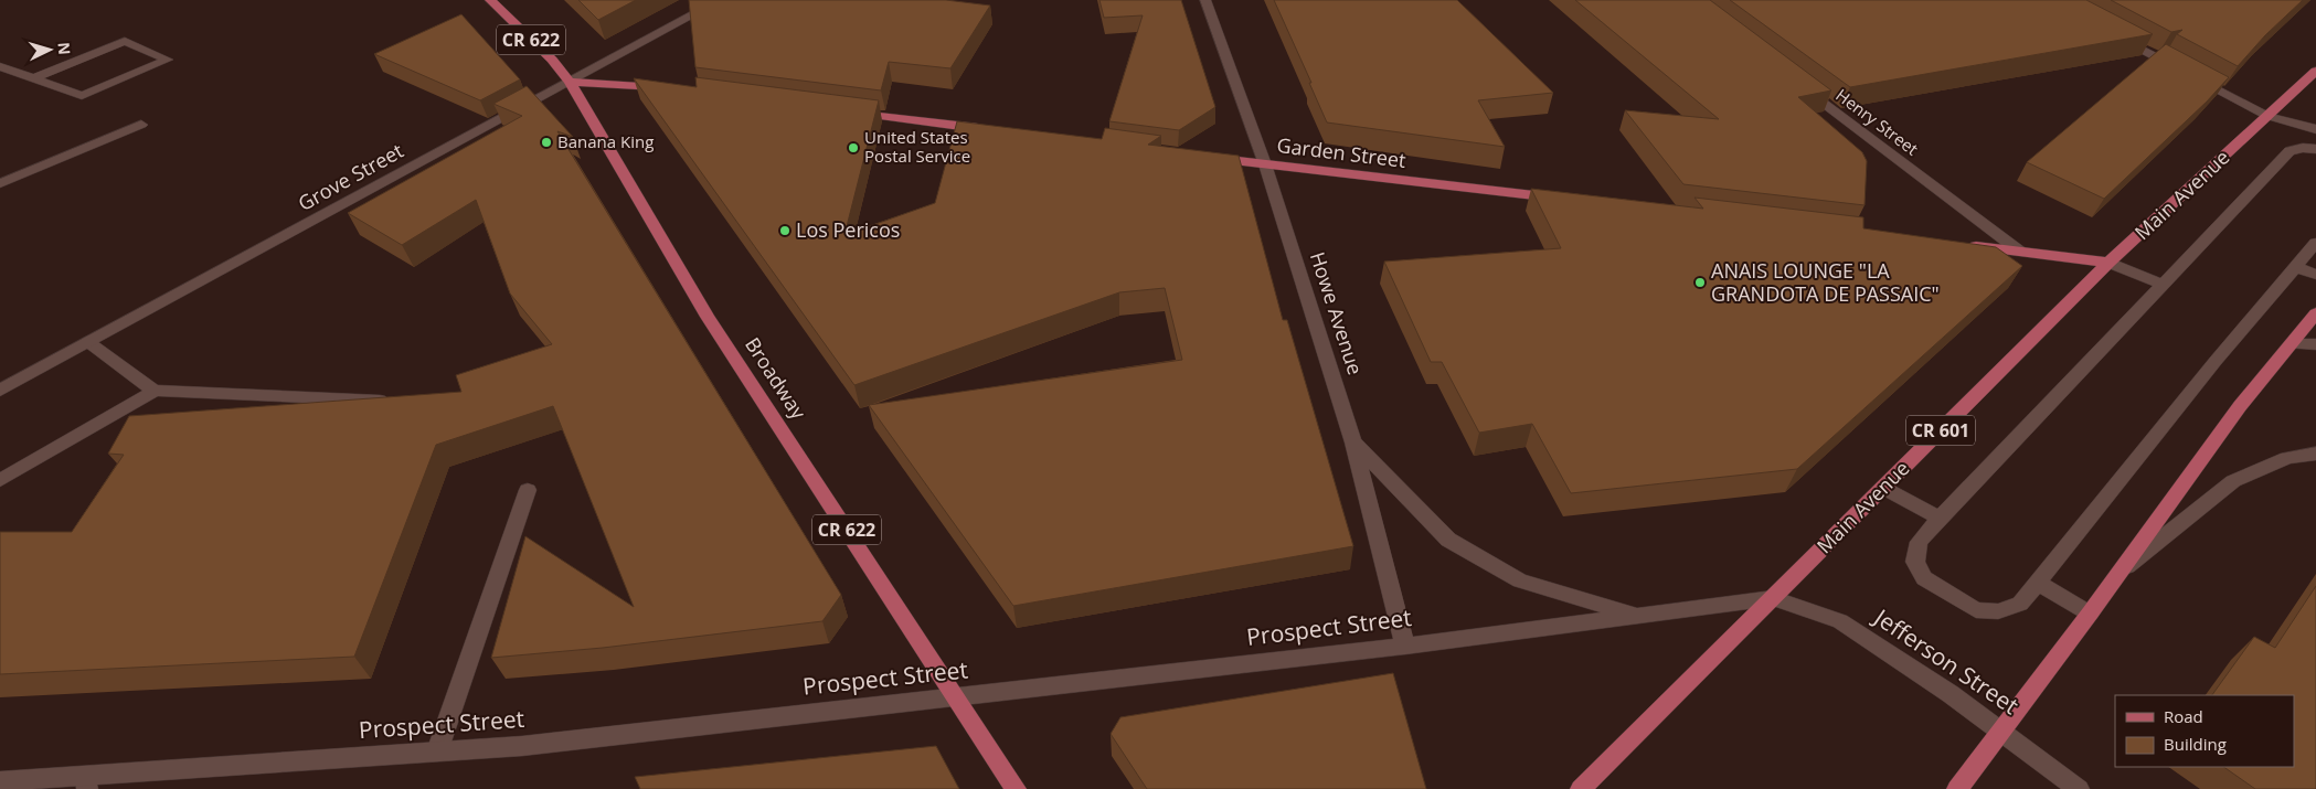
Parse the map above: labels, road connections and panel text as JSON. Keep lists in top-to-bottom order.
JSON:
{
  "streets": {
    "main road": [
      "CR 622",
      "Garden Street",
      "Main Avenue",
      "Broadway",
      "CR 601"
    ],
    "street": [
      "Henry Street",
      "Grove Street",
      "Howe Avenue",
      "Prospect Street",
      "Jefferson Street"
    ]
  },
  "crossings": [
    ["Garden Street", "Howe Avenue"],
    ["Grove Street", "Broadway"],
    ["Main Avenue", "Prospect Street"],
    ["Main Avenue", "Jefferson Street"],
    ["Howe Avenue", "Prospect Street"],
    ["Broadway", "Prospect Street"],
    ["Prospect Street", "Jefferson Street"]
  ],
  "places": [
    "Banana King",
    "United States Postal Service",
    "Los Pericos",
    "ANAIS LOUNGE \"LA GRANDOTA DE PASSAIC\""
  ],
  "legend": ["Road", "Building"],
  "north": "right"
}
